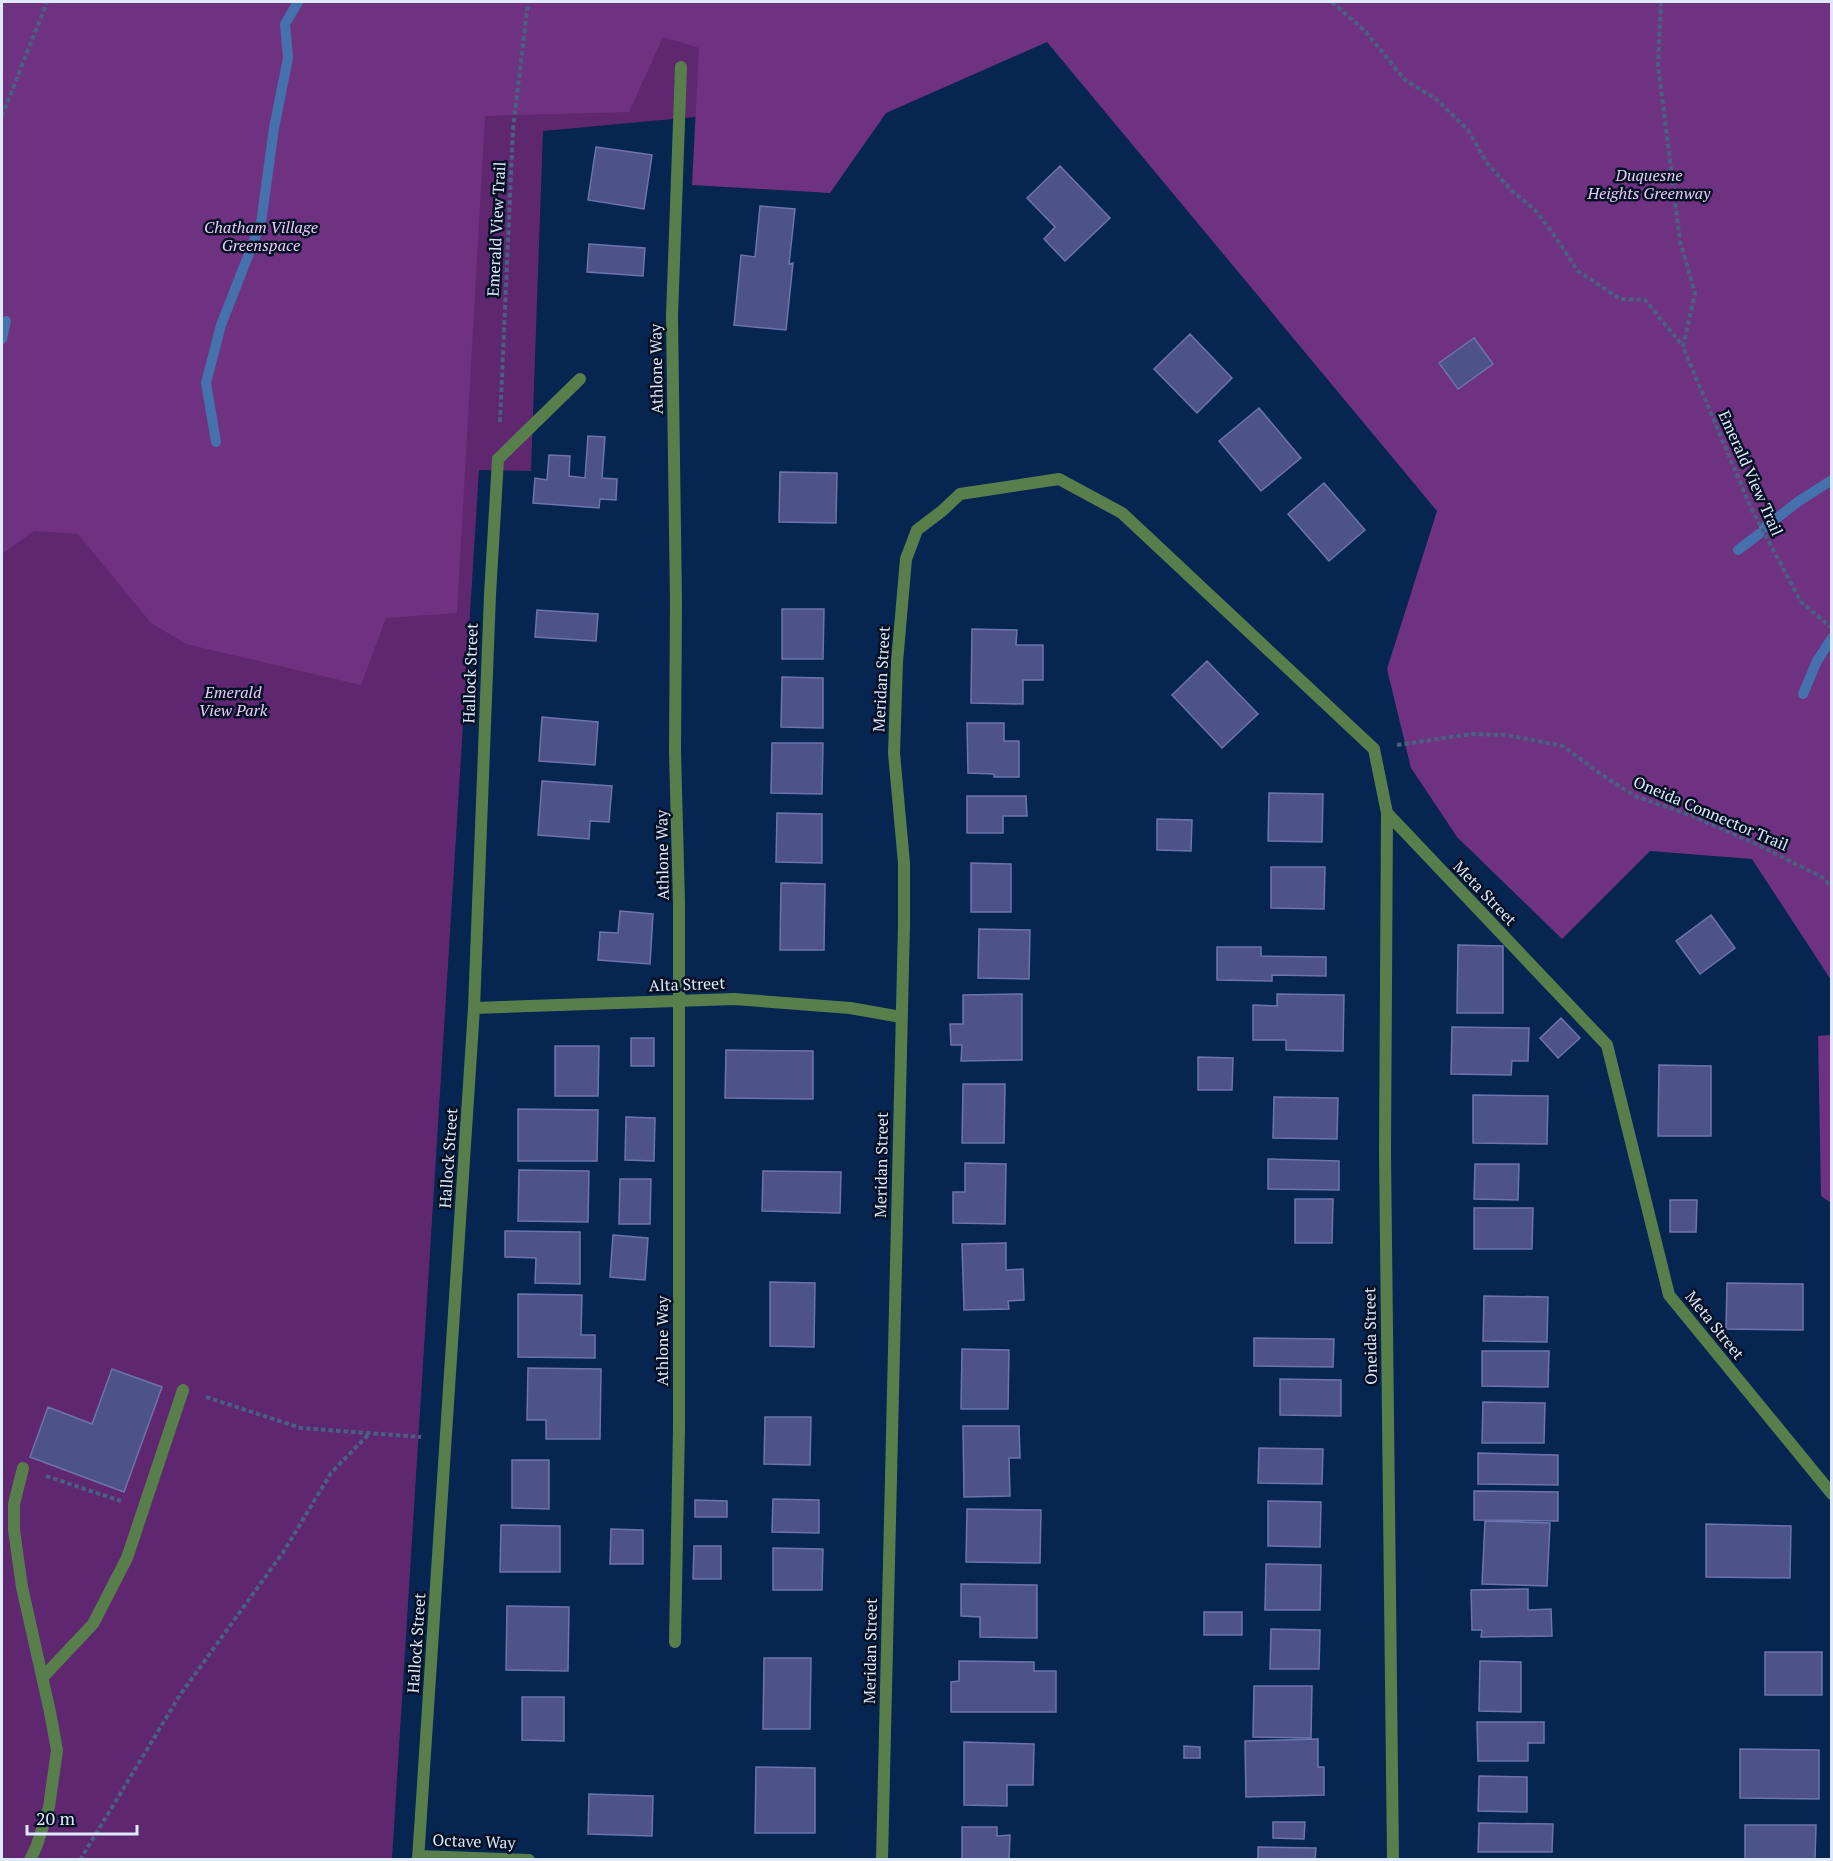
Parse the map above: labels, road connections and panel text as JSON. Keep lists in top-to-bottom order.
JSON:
{
  "streets": {
    "street": [
      "Athlone Way",
      "Hallock Street",
      "Meridan Street",
      "Meta Street",
      "Alta Street",
      "Oneida Street",
      "Octave Way"
    ],
    "path": ["Emerald View Trail", "Oneida Connector Trail"]
  },
  "crossings": [
    ["Emerald View Trail", "Hallock Street"],
    ["Athlone Way", "Alta Street"],
    ["Hallock Street", "Alta Street"],
    ["Hallock Street", "Octave Way"],
    ["Meridan Street", "Oneida Connector Trail"],
    ["Meridan Street", "Alta Street"],
    ["Meta Street", "Oneida Street"]
  ],
  "parks": ["Duquesne Heights Greenway", "Chatham Village Greenspace", "Emerald View Park"],
  "scale_bar": "20 m"
}
